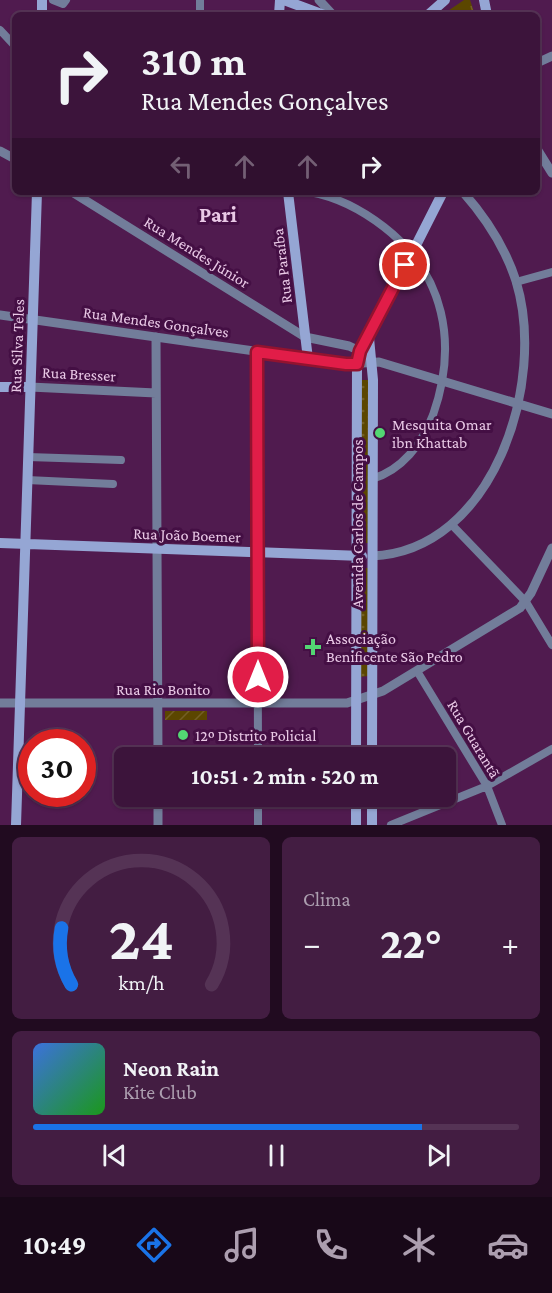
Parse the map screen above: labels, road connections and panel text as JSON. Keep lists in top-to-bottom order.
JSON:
{
  "streets": {
    "main road": [
      "Rua Paraíba",
      "Rua Silva Teles",
      "Rua Bresser",
      "Avenida Carlos de Campos",
      "Rua João Boemer"
    ],
    "street": [
      "Rua Mendes Júnior",
      "Rua Mendes Gonçalves",
      "Rua Rio Bonito",
      "Rua Guarantã"
    ]
  },
  "crossings": [
    ["Rua Mendes Júnior", "Rua Paraíba"],
    ["Rua Paraíba", "Rua Mendes Gonçalves"],
    ["Rua Mendes Gonçalves", "Rua Silva Teles"],
    ["Rua Mendes Gonçalves", "Avenida Carlos de Campos"],
    ["Rua Silva Teles", "Rua Bresser"],
    ["Rua Silva Teles", "Rua João Boemer"],
    ["Rua Silva Teles", "Rua Rio Bonito"],
    ["Avenida Carlos de Campos", "Rua João Boemer"],
    ["Avenida Carlos de Campos", "Rua Rio Bonito"],
    ["Rua Rio Bonito", "Rua Guarantã"]
  ],
  "districts": ["Pari"],
  "places": {
    "other": ["Mesquita Omar ibn Khattab", "12º Distrito Policial"],
    "health": ["Associação Benificente São Pedro"]
  },
  "page": {
    "turn": ["310 m", "Rua Mendes Gonçalves"],
    "limit": "30",
    "trip": "10:51 · 2 min · 520 m",
    "tile": "Clima",
    "heat": ["−", "22°", "+"],
    "song": ["Neon Rain", "Kite Club"],
    "tabs": "10:49",
    "gauge": ["24", "km/h"]
  }
}
